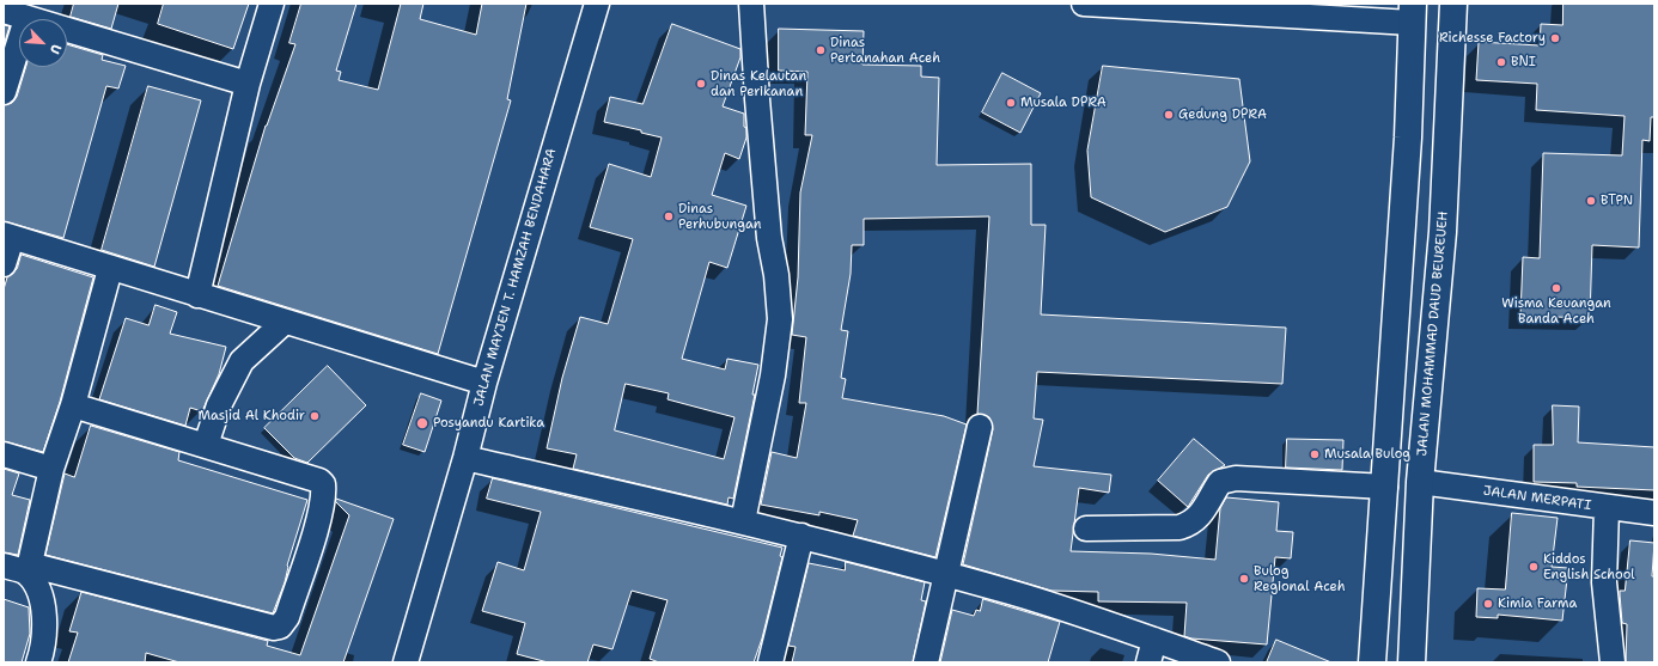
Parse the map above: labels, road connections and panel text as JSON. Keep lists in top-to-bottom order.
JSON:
{
  "streets": {
    "highway": ["JALAN MOHAMMAD DAUD BEUREUEH"],
    "street": ["JALAN MAYJEN T. HAMZAH BENDAHARA", "JALAN MERPATI"]
  },
  "crossings": [
    ["JALAN MOHAMMAD DAUD BEUREUEH", "JALAN MERPATI"]
  ],
  "places": [
    "Richesse Factory",
    "Dinas Pertanahan Aceh",
    "BNI",
    "Dinas Kelautan dan Perikanan",
    "Musala DPRA",
    "Gedung DPRA",
    "BTPN",
    "Dinas Perhubungan",
    "Wisma Keuangan Banda Aceh",
    "Masjid Al Khodir",
    "Posyandu Kartika",
    "Musala Bulog",
    "Kiddos English School",
    "Bulog Regional Aceh",
    "Kimia Farma"
  ],
  "north": "bottom right"
}
